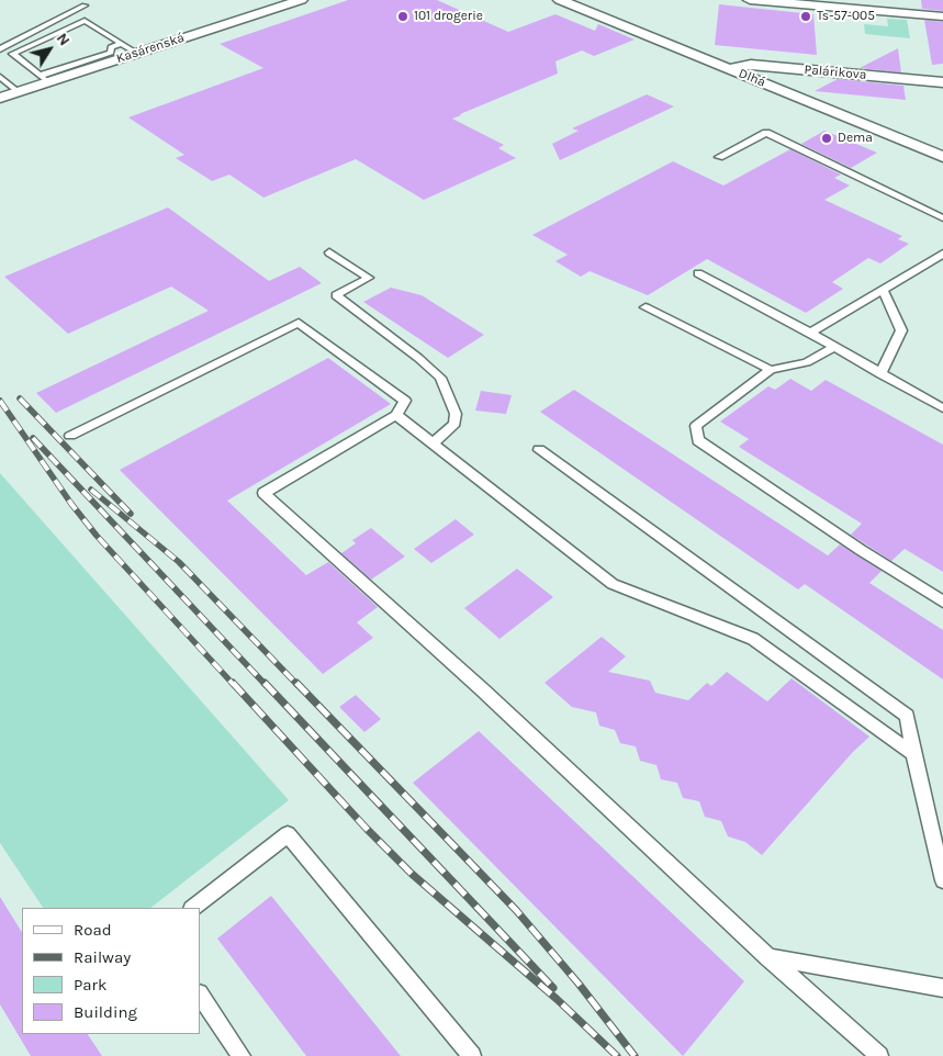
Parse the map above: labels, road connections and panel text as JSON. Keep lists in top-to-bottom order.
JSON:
{
  "streets": {
    "street": ["Kasárenská", "Palárikova", "Dlhá"]
  },
  "crossings": [
    ["Palárikova", "Dlhá"]
  ],
  "places": ["101 drogerie", "Ts-57-005", "Dema"],
  "legend": [
    "Road",
    "Railway",
    "Park",
    "Building"
  ],
  "north": "top right"
}
